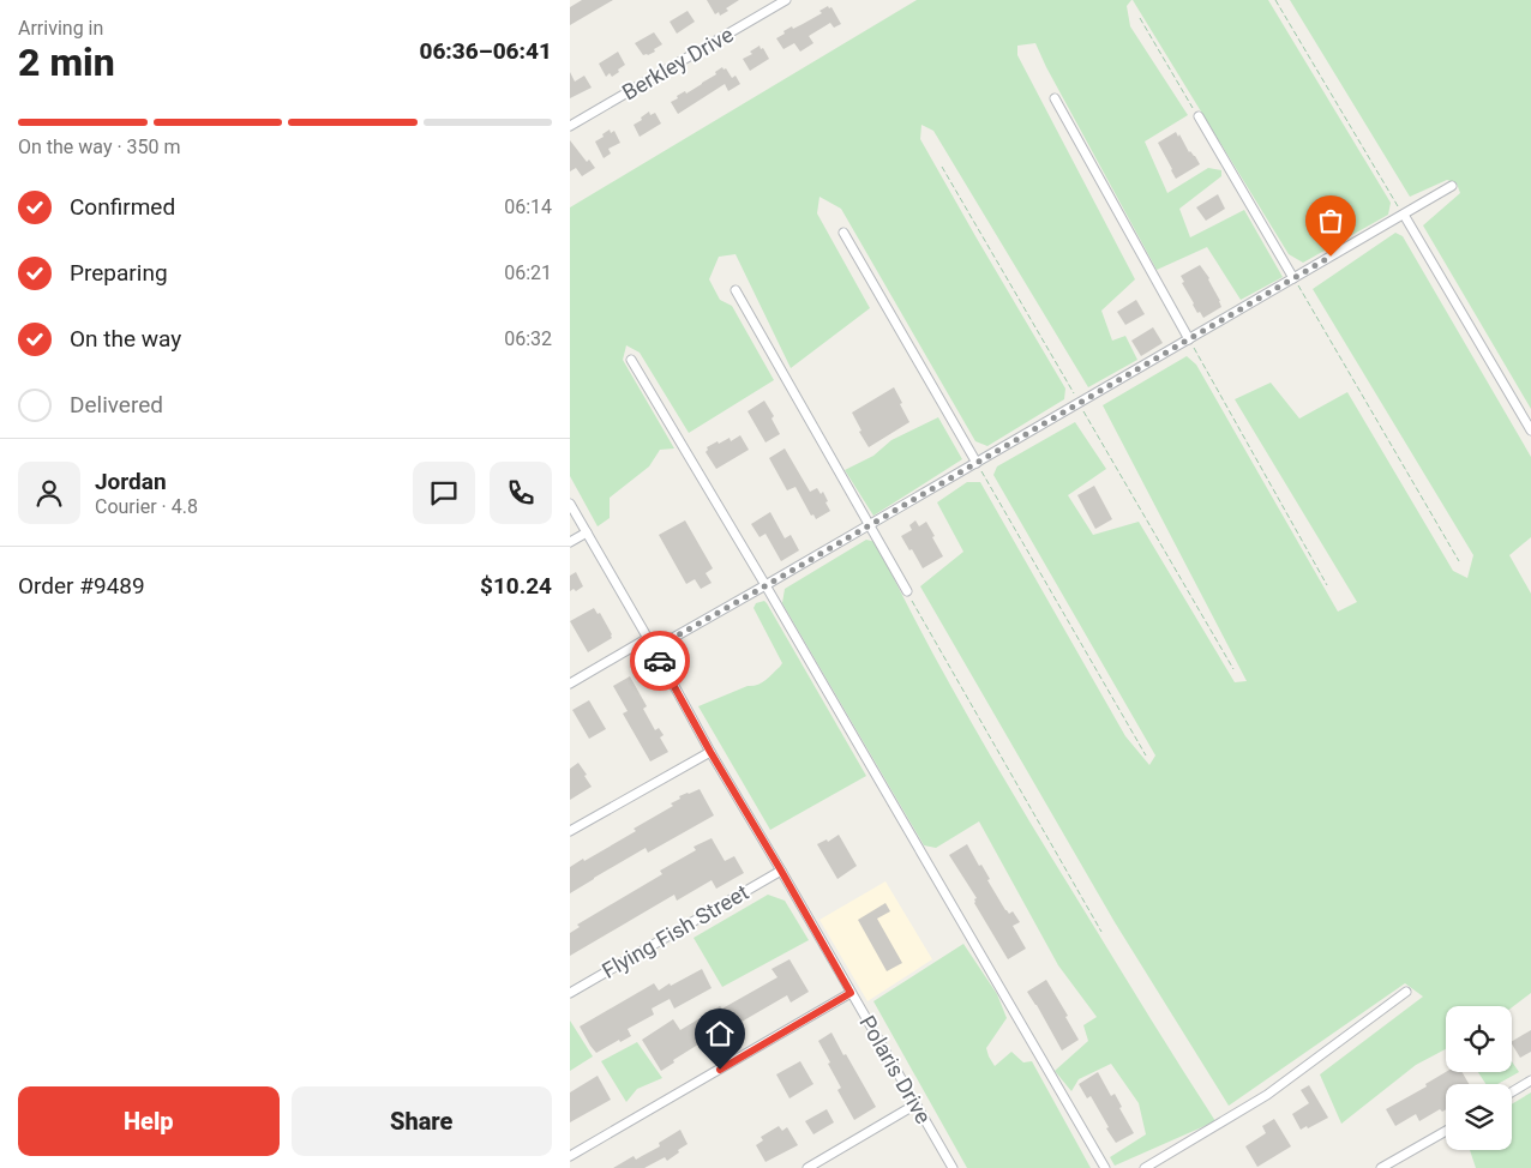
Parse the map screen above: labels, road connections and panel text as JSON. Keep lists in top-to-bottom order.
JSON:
{
  "streets": {
    "street": ["Berkley Drive", "Flying Fish Street", "Polaris Drive"]
  },
  "crossings": [
    ["Flying Fish Street", "Polaris Drive"]
  ],
  "page": {
    "heading": ["2 min", "Arriving in", "06:36–06:41"],
    "panel": [
      "Jordan",
      "Courier · 4.8",
      "Order #9489",
      "$10.24"
    ],
    "bar": "On the way · 350 m",
    "list": [
      ["Confirmed", "06:14"],
      ["Preparing", "06:21"],
      ["On the way", "06:32"],
      "Delivered"
    ],
    "buttons": ["Help", "Share"]
  }
}
